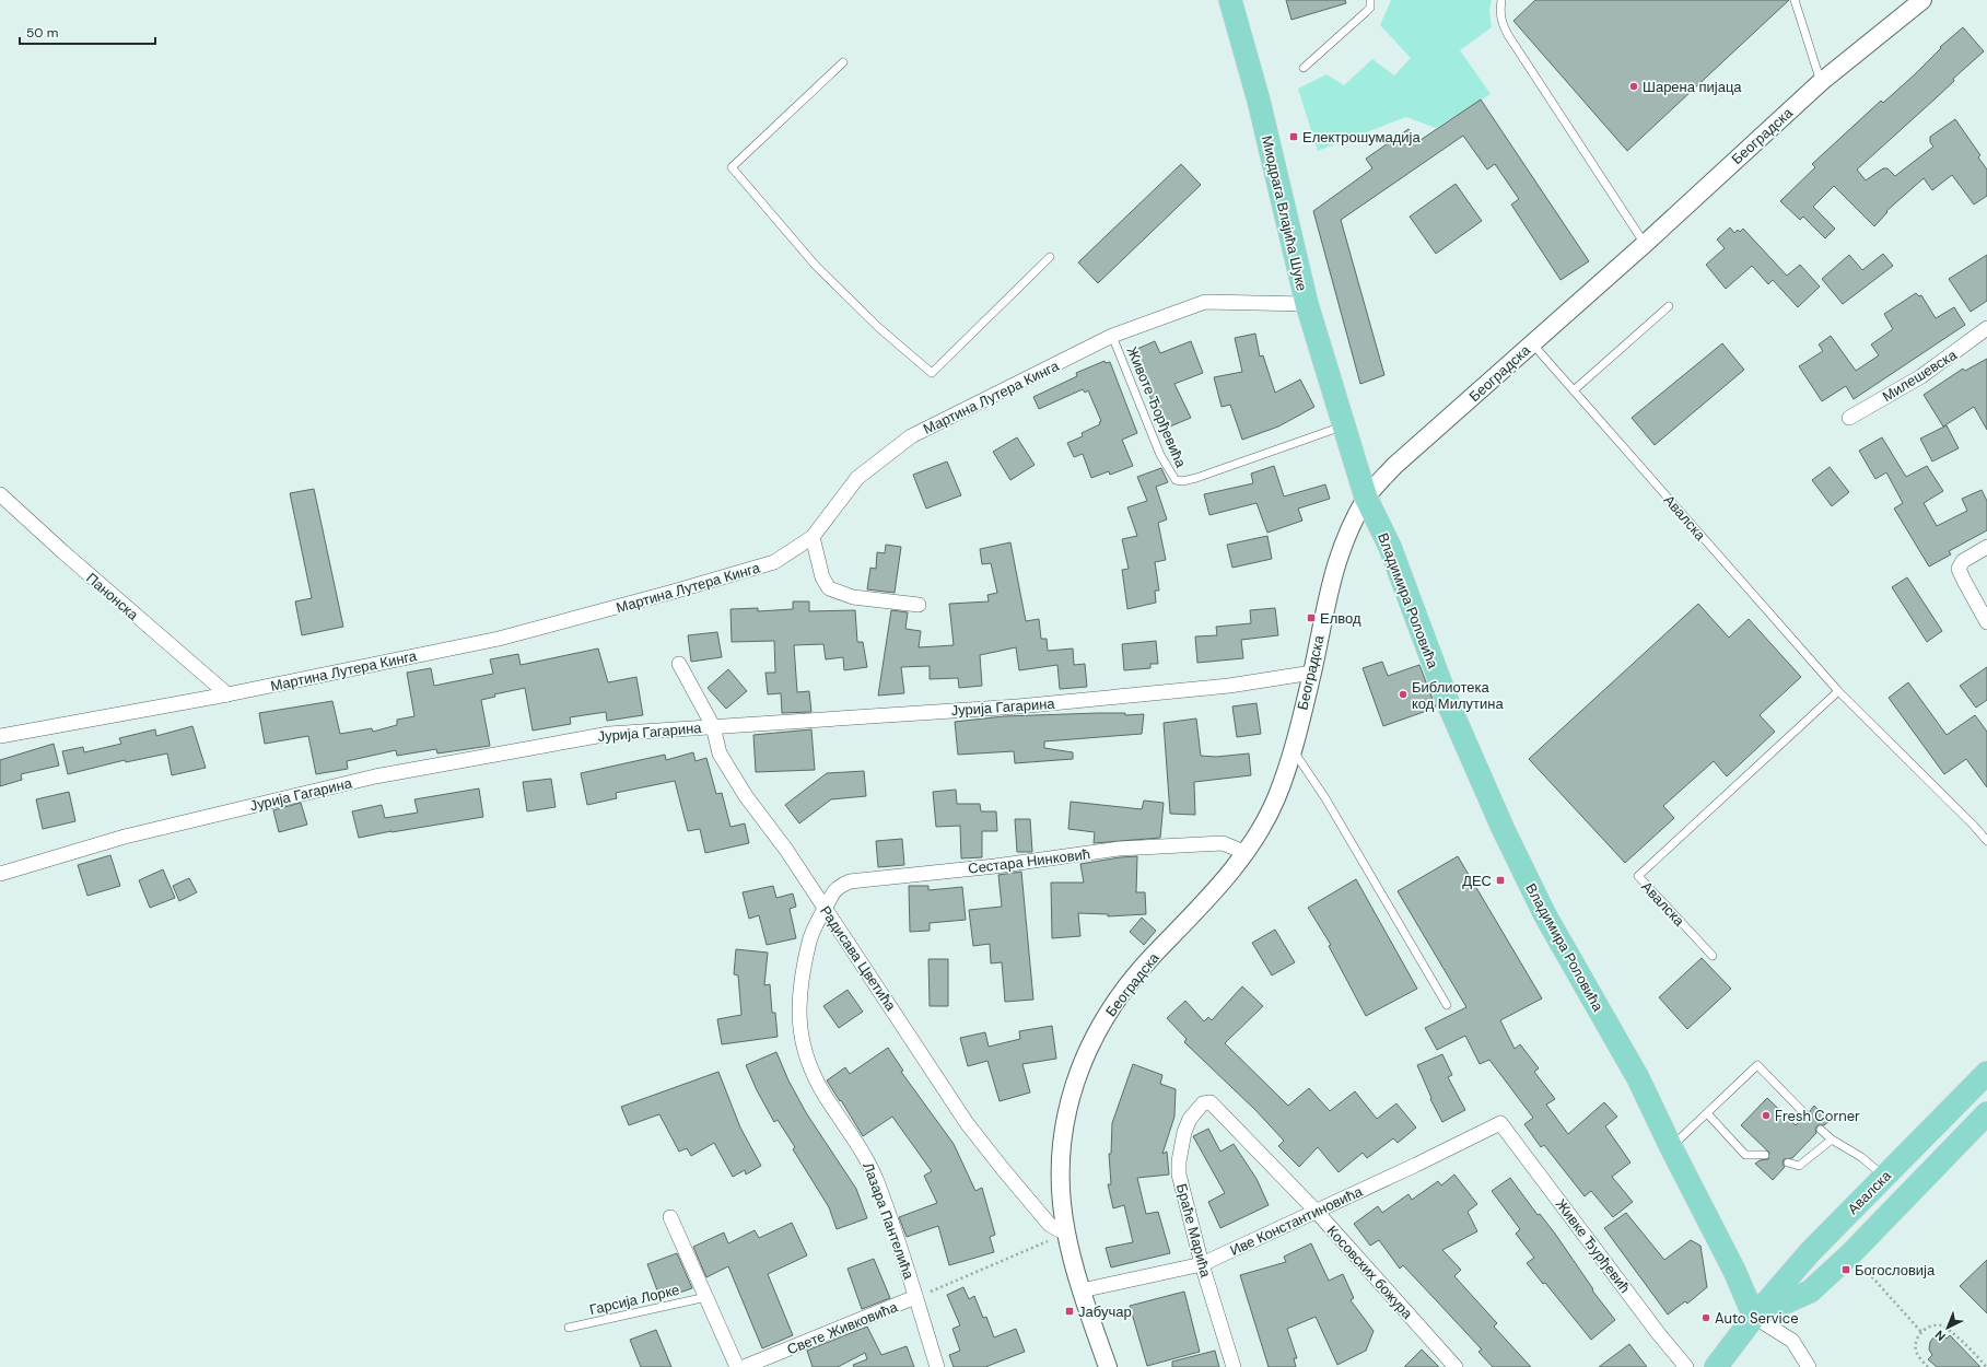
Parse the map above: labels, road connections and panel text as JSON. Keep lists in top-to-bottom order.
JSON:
{
  "streets": {
    "main road": ["Миодрага Влајића Шуке", "Авалска", "Владимира Роловића"],
    "street": [
      "Београдска",
      "Милешевска",
      "Мартина Лутера Кинга",
      "Панонска",
      "Јурија Гагарина",
      "Сестара Нинковић",
      "Радисава Цветића",
      "Лазара Пантелића",
      "Иве Константиновића",
      "Браће Марића",
      "Живке Ђурђевић",
      "Косовских божура",
      "Свете Живковића"
    ],
    "lane": ["Животе Ђорђевића", "Гарсија Лорке"]
  },
  "crossings": [
    ["Београдска", "Миодрага Влајића Шуке"],
    ["Београдска", "Авалска"],
    ["Београдска", "Владимира Роловића"],
    ["Београдска", "Јурија Гагарина"],
    ["Београдска", "Сестара Нинковић"],
    ["Београдска", "Радисава Цветића"],
    ["Београдска", "Иве Константиновића"],
    ["Миодрага Влајића Шуке", "Мартина Лутера Кинга"],
    ["Миодрага Влајића Шуке", "Животе Ђорђевића"],
    ["Миодрага Влајића Шуке", "Владимира Роловића"],
    ["Мартина Лутера Кинга", "Животе Ђорђевића"],
    ["Мартина Лутера Кинга", "Панонска"],
    ["Авалска", "Владимира Роловића"],
    ["Јурија Гагарина", "Радисава Цветића"],
    ["Сестара Нинковић", "Радисава Цветића"],
    ["Сестара Нинковић", "Лазара Пантелића"],
    ["Радисава Цветића", "Лазара Пантелића"],
    ["Лазара Пантелића", "Свете Живковића"],
    ["Иве Константиновића", "Браће Марића"],
    ["Иве Константиновића", "Живке Ђурђевић"],
    ["Иве Константиновића", "Косовских божура"],
    ["Браће Марића", "Косовских божура"]
  ],
  "places": {
    "other": [
      "Шарена пијаца",
      "Библиотека код Милутина",
      "Fresh Corner",
      "Auto Service"
    ],
    "transit": [
      "Електрошумадија",
      "Елвод",
      "ДЕС",
      "Богословија",
      "Јабучар"
    ]
  },
  "scale_bar": "50 m",
  "north": "bottom left"
}
